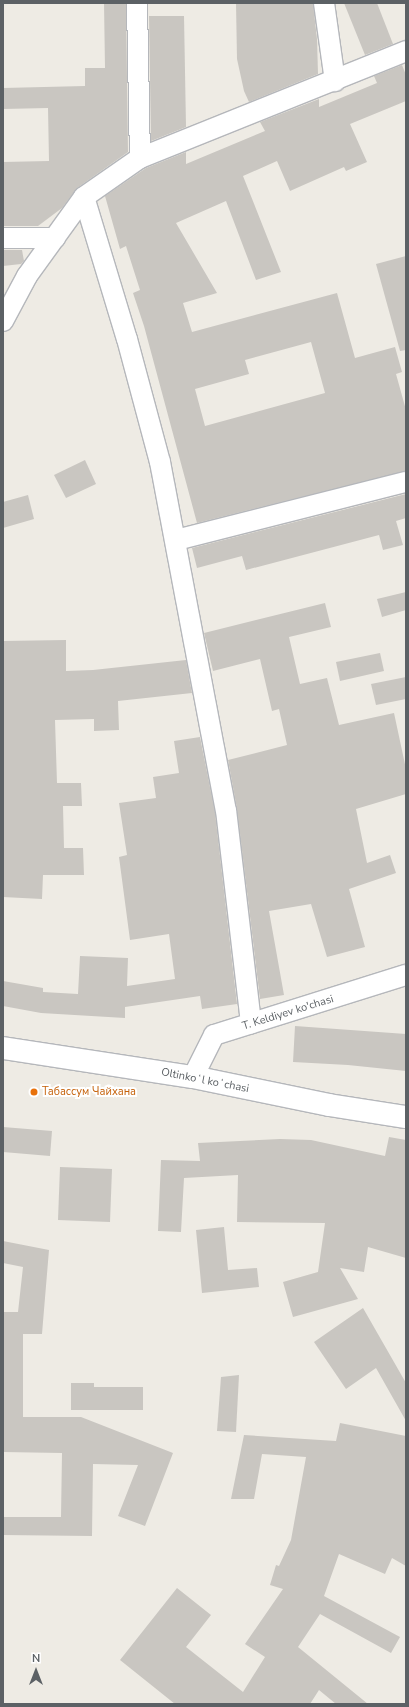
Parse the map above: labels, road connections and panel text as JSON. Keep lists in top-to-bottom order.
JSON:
{
  "streets": {
    "main road": ["Oltinkoʻl koʻchasi"],
    "street": ["T. Keldiyev ko'chasi"]
  },
  "crossings": [
    ["T. Keldiyev ko'chasi", "Oltinkoʻl koʻchasi"]
  ],
  "places": ["Табассум Чайхана"],
  "north": "top"
}
